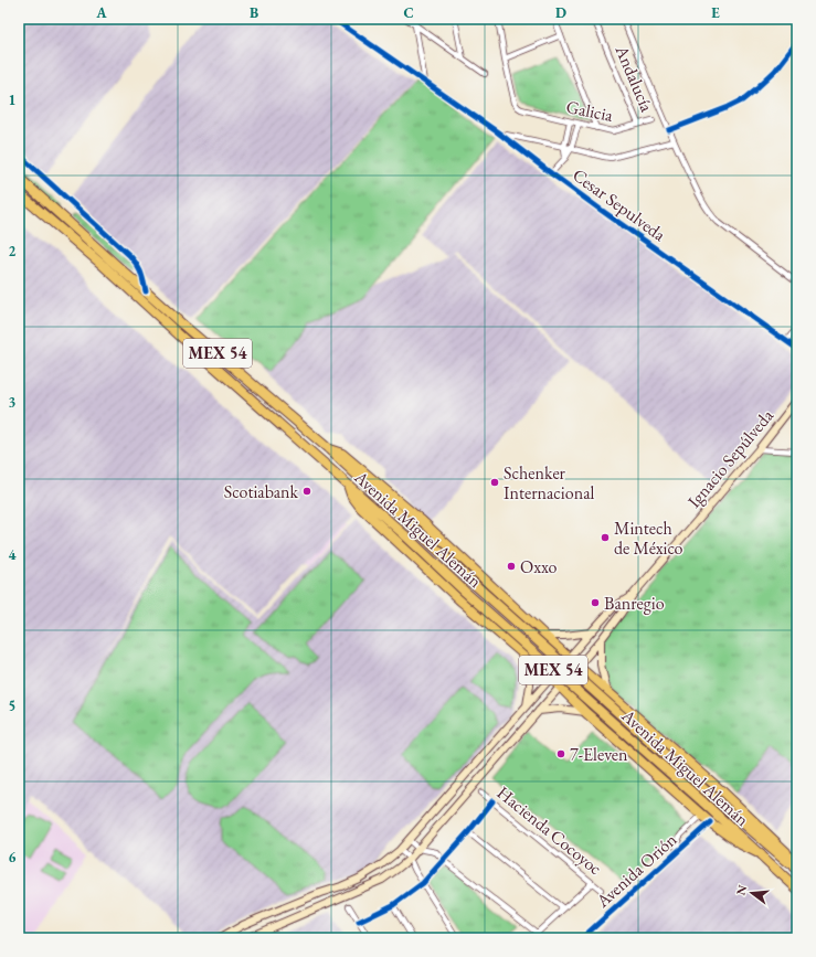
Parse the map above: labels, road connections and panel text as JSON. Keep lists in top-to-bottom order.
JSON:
{
  "streets": {
    "highway": ["MEX 54", "Avenida Miguel Alemán"],
    "main road": ["Ignacio Sepúlveda"],
    "street": [
      "Andalucía",
      "Galicia",
      "Cesar Sepulveda",
      "Hacienda Cocoyoc",
      "Avenida Orión"
    ]
  },
  "crossings": [
    ["Andalucía", "Galicia"]
  ],
  "places": [
    "Schenker Internacional",
    "Scotiabank",
    "Mintech de México",
    "Oxxo",
    "Banregio",
    "7-Eleven"
  ],
  "north": "left",
  "grid": {
    "columns": [
      "A",
      "B",
      "C",
      "D",
      "E"
    ],
    "rows": [
      "1",
      "2",
      "3",
      "4",
      "5",
      "6"
    ]
  }
}
